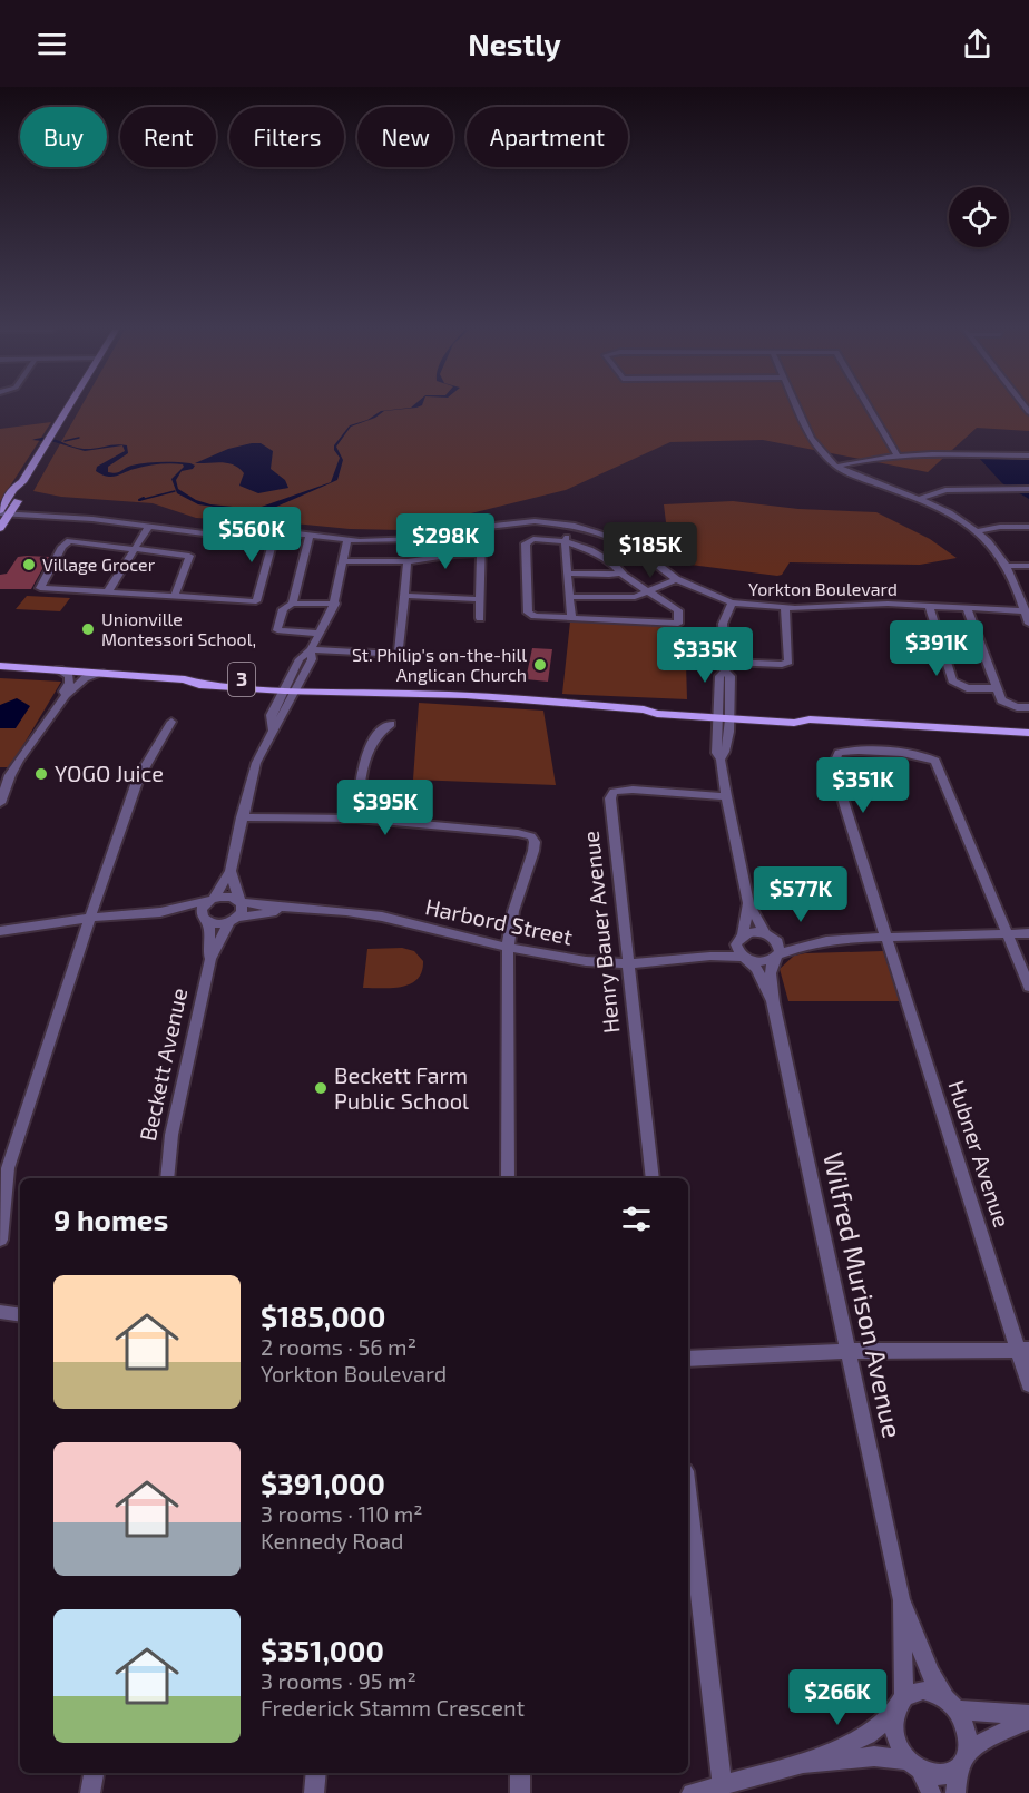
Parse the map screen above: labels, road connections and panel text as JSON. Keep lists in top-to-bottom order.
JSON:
{
  "streets": {
    "main road": ["3"],
    "street": [
      "Yorkton Boulevard",
      "Harbord Street",
      "Henry Bauer Avenue",
      "Beckett Avenue",
      "Hubner Avenue",
      "Wilfred Murison Avenue"
    ]
  },
  "crossings": [
    ["Harbord Street", "Henry Bauer Avenue"],
    ["Harbord Street", "Beckett Avenue"],
    ["Harbord Street", "Wilfred Murison Avenue"]
  ],
  "places": [
    "Village Grocer",
    "Unionville Montessori School,",
    "St. Philip's on-the-hill Anglican Church",
    "YOGO Juice",
    "Beckett Farm Public School"
  ],
  "page": {
    "header": "Nestly",
    "chip": [
      "Buy",
      "Rent",
      "Filters",
      "New",
      "Apartment"
    ],
    "price": [
      "$560K",
      "$298K",
      "$185K",
      "$391K",
      "$335K",
      "$351K",
      "$395K",
      "$577K",
      "$266K"
    ],
    "heading": "9 homes",
    "list": [
      {
        "name": "$185,000",
        "note": "2 rooms · 56 m² · Yorkton Boulevard"
      },
      {
        "name": "$391,000",
        "note": "3 rooms · 110 m² · Kennedy Road"
      },
      {
        "name": "$351,000",
        "note": "3 rooms · 95 m² · Frederick Stamm Crescent"
      }
    ]
  }
}
